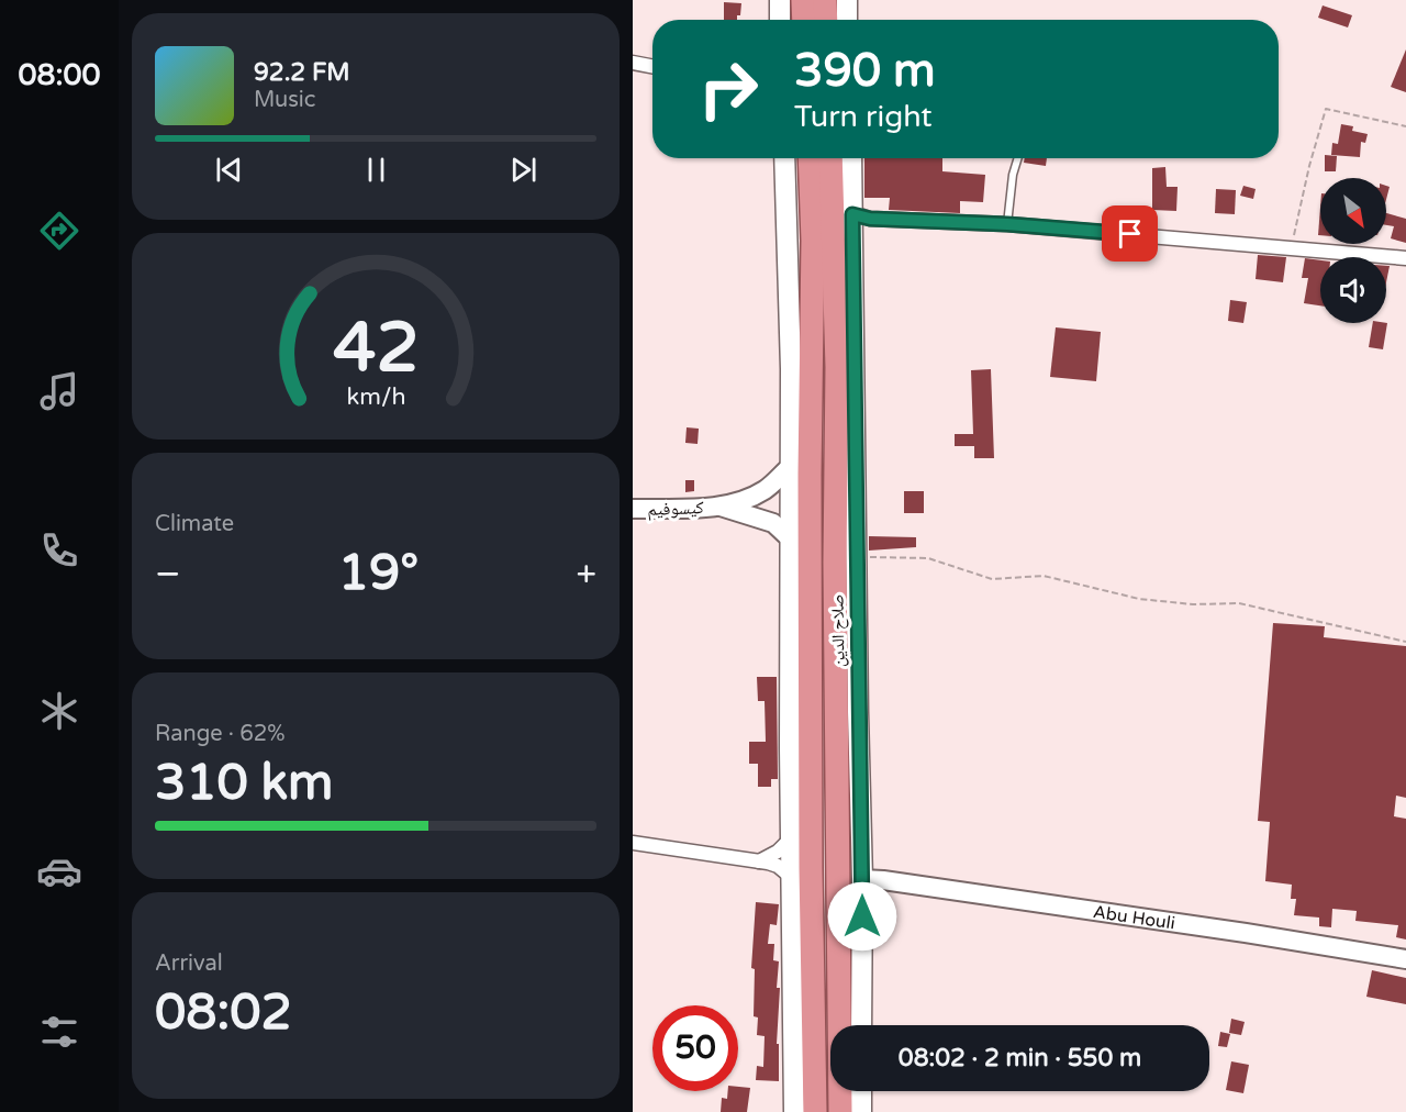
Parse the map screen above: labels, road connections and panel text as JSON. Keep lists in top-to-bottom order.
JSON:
{
  "streets": {
    "highway": ["صلاح الدين"],
    "street": ["كيسوفيم", "Abu Houli"]
  },
  "north": "bottom right",
  "page": {
    "tabs": "08:00",
    "turn": ["390 m", "Turn right"],
    "song": ["92.2 FM", "Music"],
    "tile": [
      "Climate",
      ["Range · 62%", "310 km"],
      ["Arrival", "08:02"]
    ],
    "heat": ["−", "19°", "+"],
    "limit": "50",
    "trip": "08:02 · 2 min · 550 m",
    "gauge": ["42", "km/h"]
  }
}
